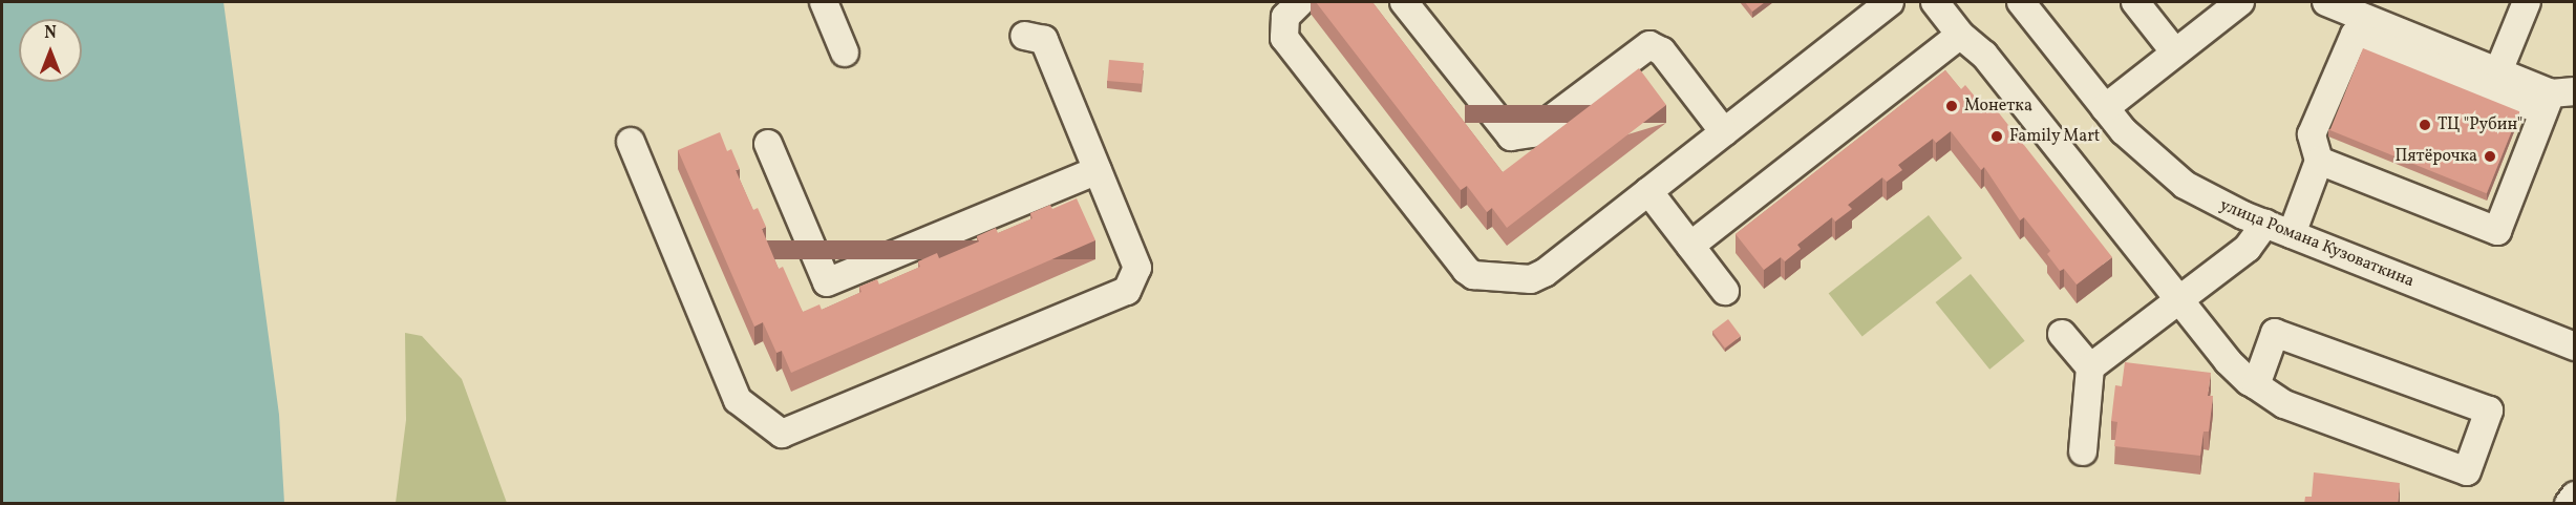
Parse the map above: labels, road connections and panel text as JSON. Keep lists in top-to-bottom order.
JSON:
{
  "streets": {
    "street": ["улица Романа Кузоваткина"]
  },
  "places": [
    "Монетка",
    "ТЦ \"Рубин\"",
    "Family Mart",
    "Пятёрочка"
  ],
  "north": "top"
}
